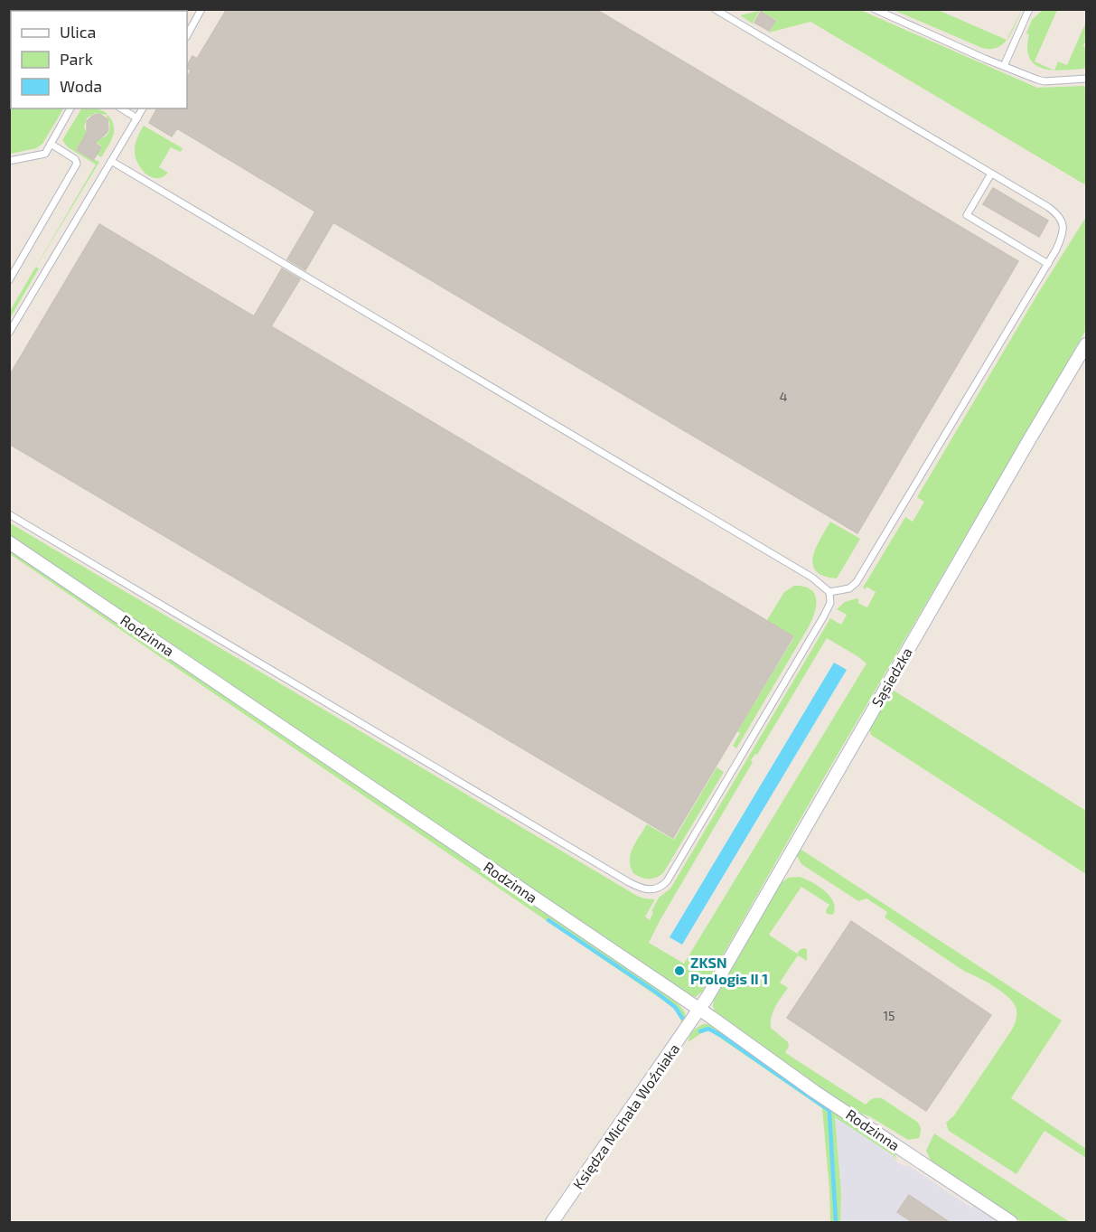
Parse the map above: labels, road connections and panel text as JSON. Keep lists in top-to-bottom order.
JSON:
{
  "streets": {
    "street": ["Rodzinna", "Sąsiedzka", "Księdza Michała Woźniaka"]
  },
  "crossings": [
    ["Rodzinna", "Sąsiedzka"],
    ["Rodzinna", "Księdza Michała Woźniaka"],
    ["Sąsiedzka", "Księdza Michała Woźniaka"]
  ],
  "places": ["ZKSN Prologis II 1"],
  "house_numbers": ["4", "15"],
  "legend": ["Ulica", "Park", "Woda"]
}
